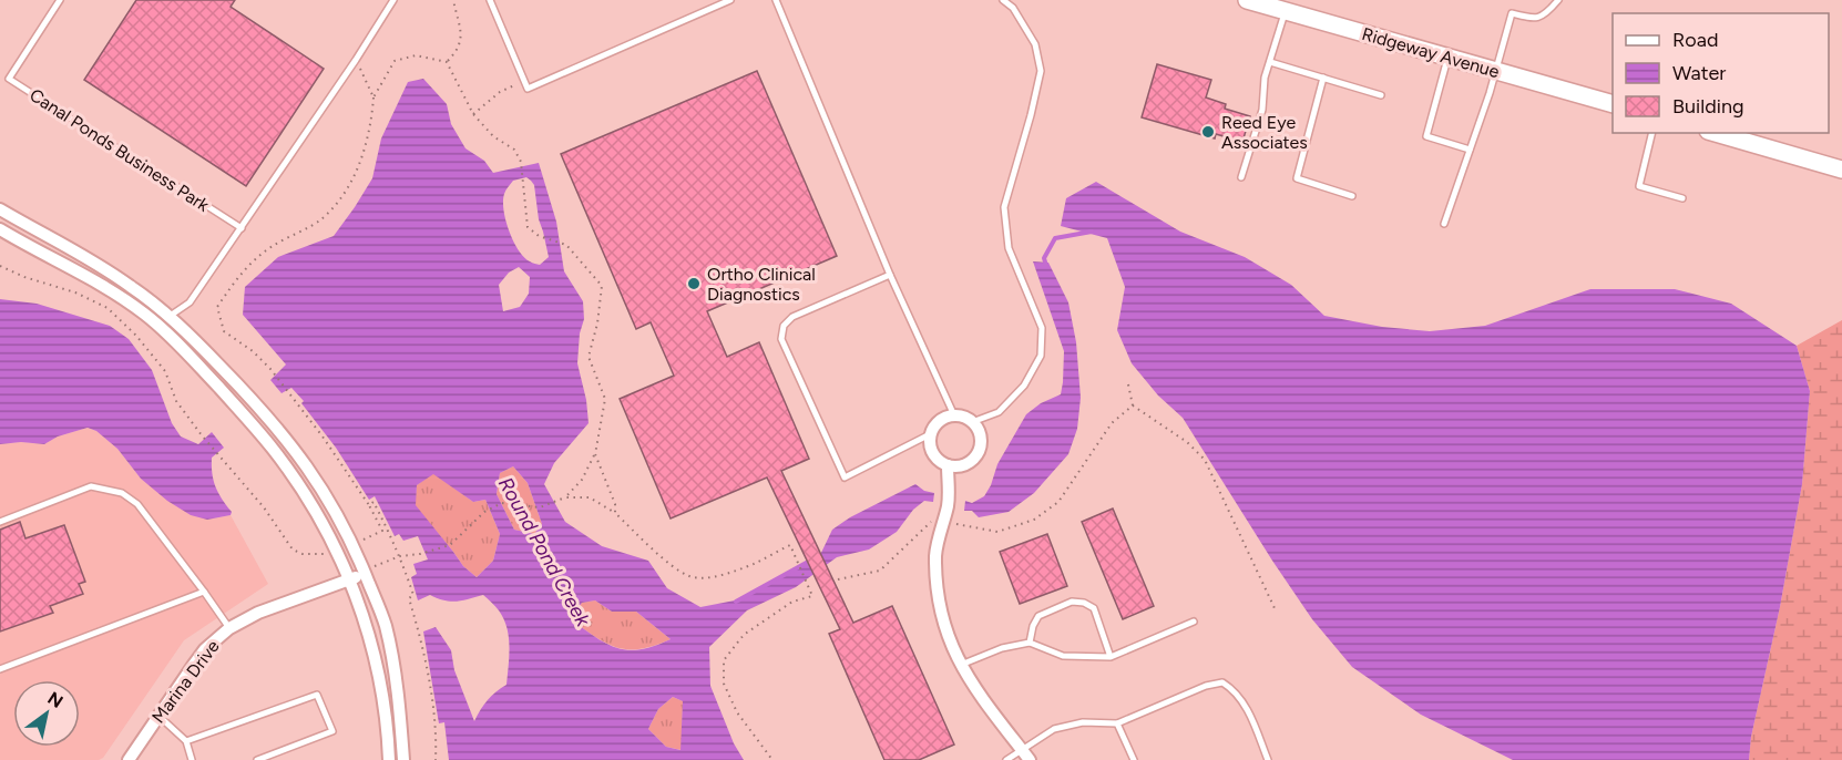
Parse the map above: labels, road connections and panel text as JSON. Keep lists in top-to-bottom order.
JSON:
{
  "streets": {
    "main road": ["Ridgeway Avenue"],
    "street": ["Marina Drive"],
    "lane": ["Canal Ponds Business Park"]
  },
  "water": ["Round Pond Creek"],
  "places": ["Reed Eye Associates", "Ortho Clinical Diagnostics"],
  "legend": ["Road", "Water", "Building"],
  "north": "top right"
}
